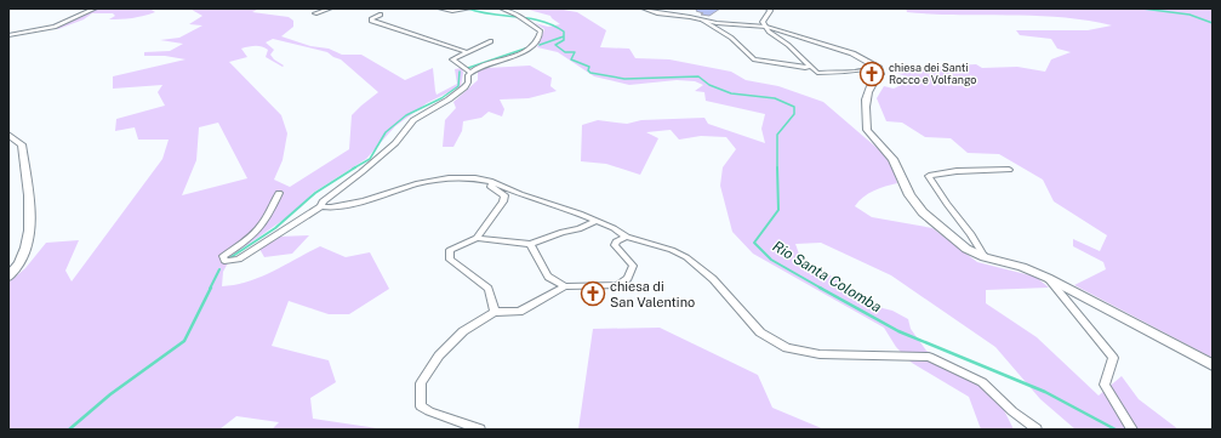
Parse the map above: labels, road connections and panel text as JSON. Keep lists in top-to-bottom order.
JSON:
{
  "water": ["Rio Santa Colomba"],
  "places": {
    "church": ["chiesa dei Santi Rocco e Volfango", "chiesa di San Valentino"]
  }
}
